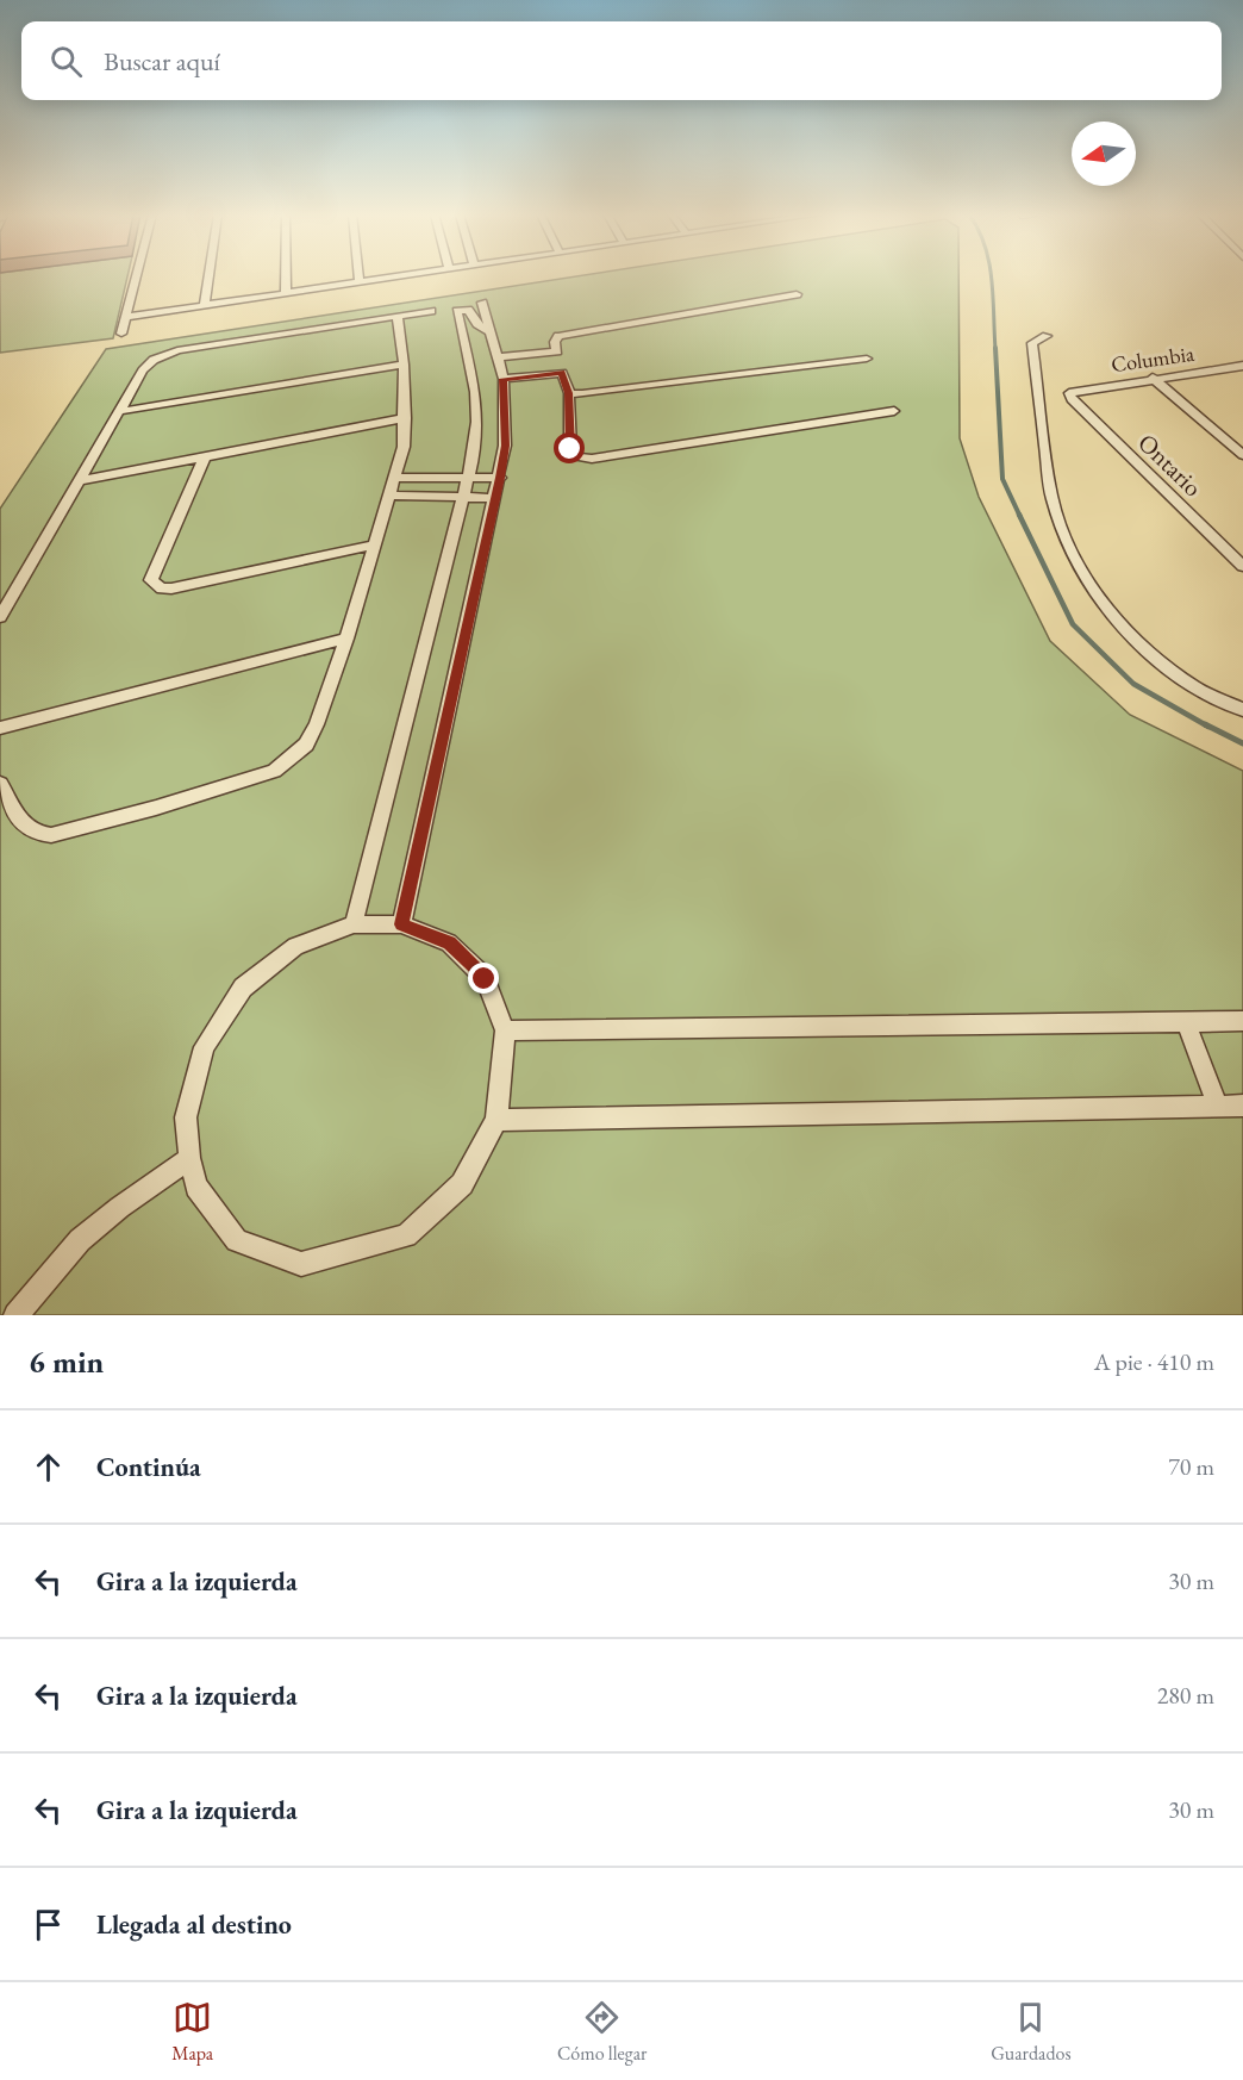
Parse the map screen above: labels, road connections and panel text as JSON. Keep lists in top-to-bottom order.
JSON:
{
  "streets": {
    "street": ["Columbia", "Ontario"]
  },
  "crossings": [
    ["Columbia", "Ontario"]
  ],
  "north": "left",
  "page": {
    "search": "Buscar aquí",
    "heading": ["6 min", "A pie · 410 m"],
    "list": [
      ["Continúa", "70 m"],
      ["Gira a la izquierda", "30 m"],
      ["Gira a la izquierda", "280 m"],
      ["Gira a la izquierda", "30 m"],
      "Llegada al destino"
    ],
    "nav": ["Mapa", "Cómo llegar", "Guardados"]
  }
}
